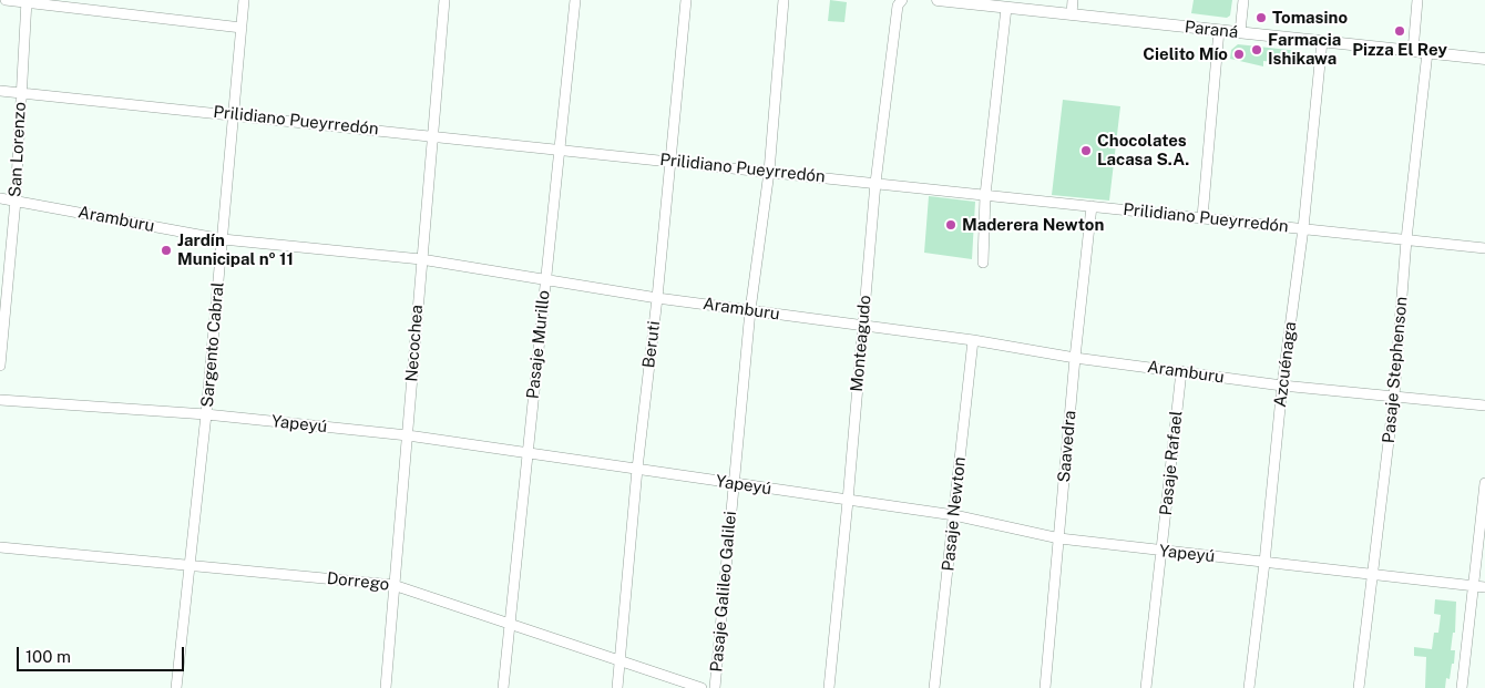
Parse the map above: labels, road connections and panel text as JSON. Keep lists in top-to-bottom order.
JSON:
{
  "streets": {
    "street": [
      "Paraná",
      "Prilidiano Pueyrredón",
      "San Lorenzo",
      "Aramburu",
      "Necochea",
      "Monteagudo",
      "Sargento Cabral",
      "Pasaje Murillo",
      "Beruti",
      "Azcuénaga",
      "Pasaje Stephenson",
      "Yapeyú",
      "Saavedra",
      "Pasaje Rafael",
      "Pasaje Newton",
      "Dorrego",
      "Pasaje Galileo Galilei"
    ]
  },
  "crossings": [
    ["Paraná", "Azcuénaga"],
    ["Paraná", "Pasaje Stephenson"],
    ["Prilidiano Pueyrredón", "San Lorenzo"],
    ["Prilidiano Pueyrredón", "Necochea"],
    ["Prilidiano Pueyrredón", "Monteagudo"],
    ["Prilidiano Pueyrredón", "Sargento Cabral"],
    ["Prilidiano Pueyrredón", "Pasaje Murillo"],
    ["Prilidiano Pueyrredón", "Beruti"],
    ["Prilidiano Pueyrredón", "Azcuénaga"],
    ["Prilidiano Pueyrredón", "Pasaje Stephenson"],
    ["Prilidiano Pueyrredón", "Saavedra"],
    ["Prilidiano Pueyrredón", "Pasaje Galileo Galilei"],
    ["San Lorenzo", "Aramburu"],
    ["Aramburu", "Necochea"],
    ["Aramburu", "Monteagudo"],
    ["Aramburu", "Sargento Cabral"],
    ["Aramburu", "Pasaje Murillo"],
    ["Aramburu", "Beruti"],
    ["Aramburu", "Azcuénaga"],
    ["Aramburu", "Pasaje Stephenson"],
    ["Aramburu", "Saavedra"],
    ["Aramburu", "Pasaje Rafael"],
    ["Aramburu", "Pasaje Newton"],
    ["Aramburu", "Pasaje Galileo Galilei"],
    ["Necochea", "Yapeyú"],
    ["Necochea", "Dorrego"],
    ["Monteagudo", "Yapeyú"],
    ["Sargento Cabral", "Yapeyú"],
    ["Sargento Cabral", "Dorrego"],
    ["Pasaje Murillo", "Yapeyú"],
    ["Pasaje Murillo", "Dorrego"],
    ["Beruti", "Yapeyú"],
    ["Beruti", "Dorrego"],
    ["Azcuénaga", "Yapeyú"],
    ["Pasaje Stephenson", "Yapeyú"],
    ["Yapeyú", "Saavedra"],
    ["Yapeyú", "Pasaje Rafael"],
    ["Yapeyú", "Pasaje Newton"],
    ["Yapeyú", "Pasaje Galileo Galilei"]
  ],
  "places": [
    "Tomasino",
    "Pizza El Rey",
    "Farmacia Ishikawa",
    "Cielito Mío",
    "Chocolates Lacasa S.A.",
    "Maderera Newton",
    "Jardín Municipal nº 11"
  ],
  "scale_bar": "100 m"
}
